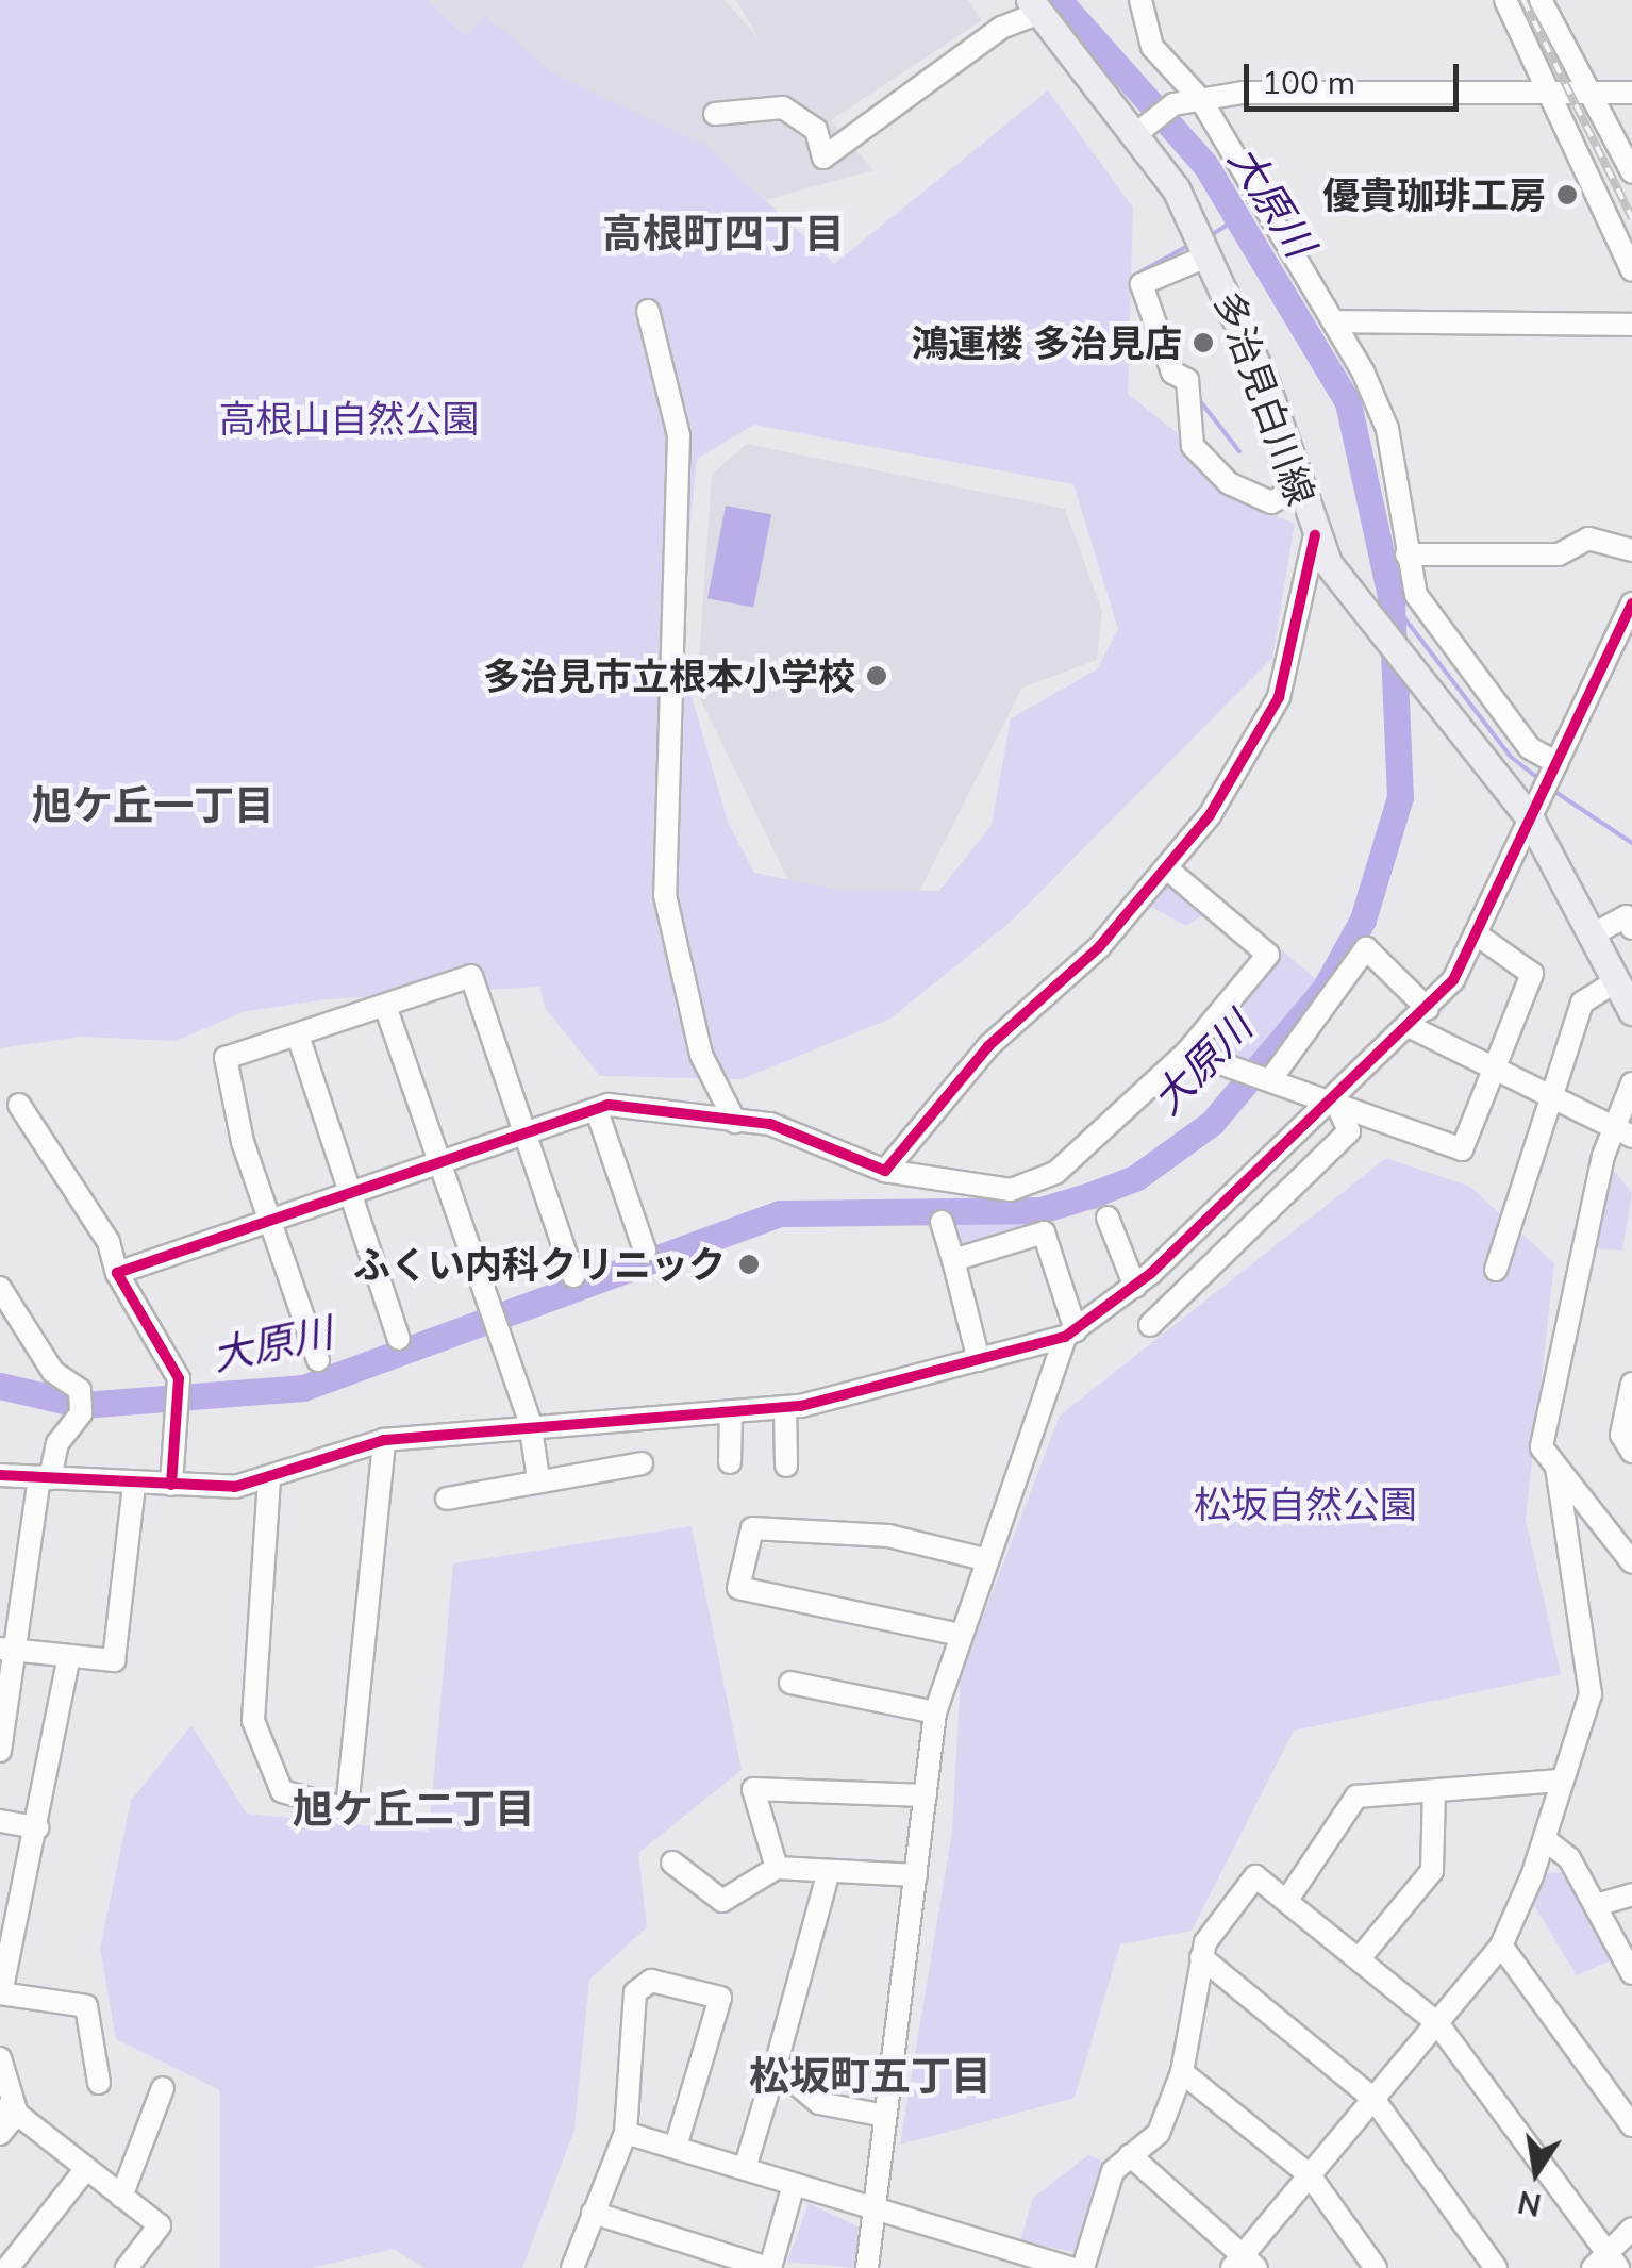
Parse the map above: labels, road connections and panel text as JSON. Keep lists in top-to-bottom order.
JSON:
{
  "streets": {
    "main road": ["多治見白川線"]
  },
  "districts": [
    "高根町四丁目",
    "旭ケ丘一丁目",
    "旭ケ丘二丁目",
    "松坂町五丁目"
  ],
  "water": ["大原川"],
  "parks": ["高根山自然公園", "松坂自然公園"],
  "places": [
    "優貴珈琲工房",
    "鴻運楼 多治見店",
    "多治見市立根本小学校",
    "ふくい内科クリニック"
  ],
  "scale_bar": "100 m",
  "north": "bottom"
}
